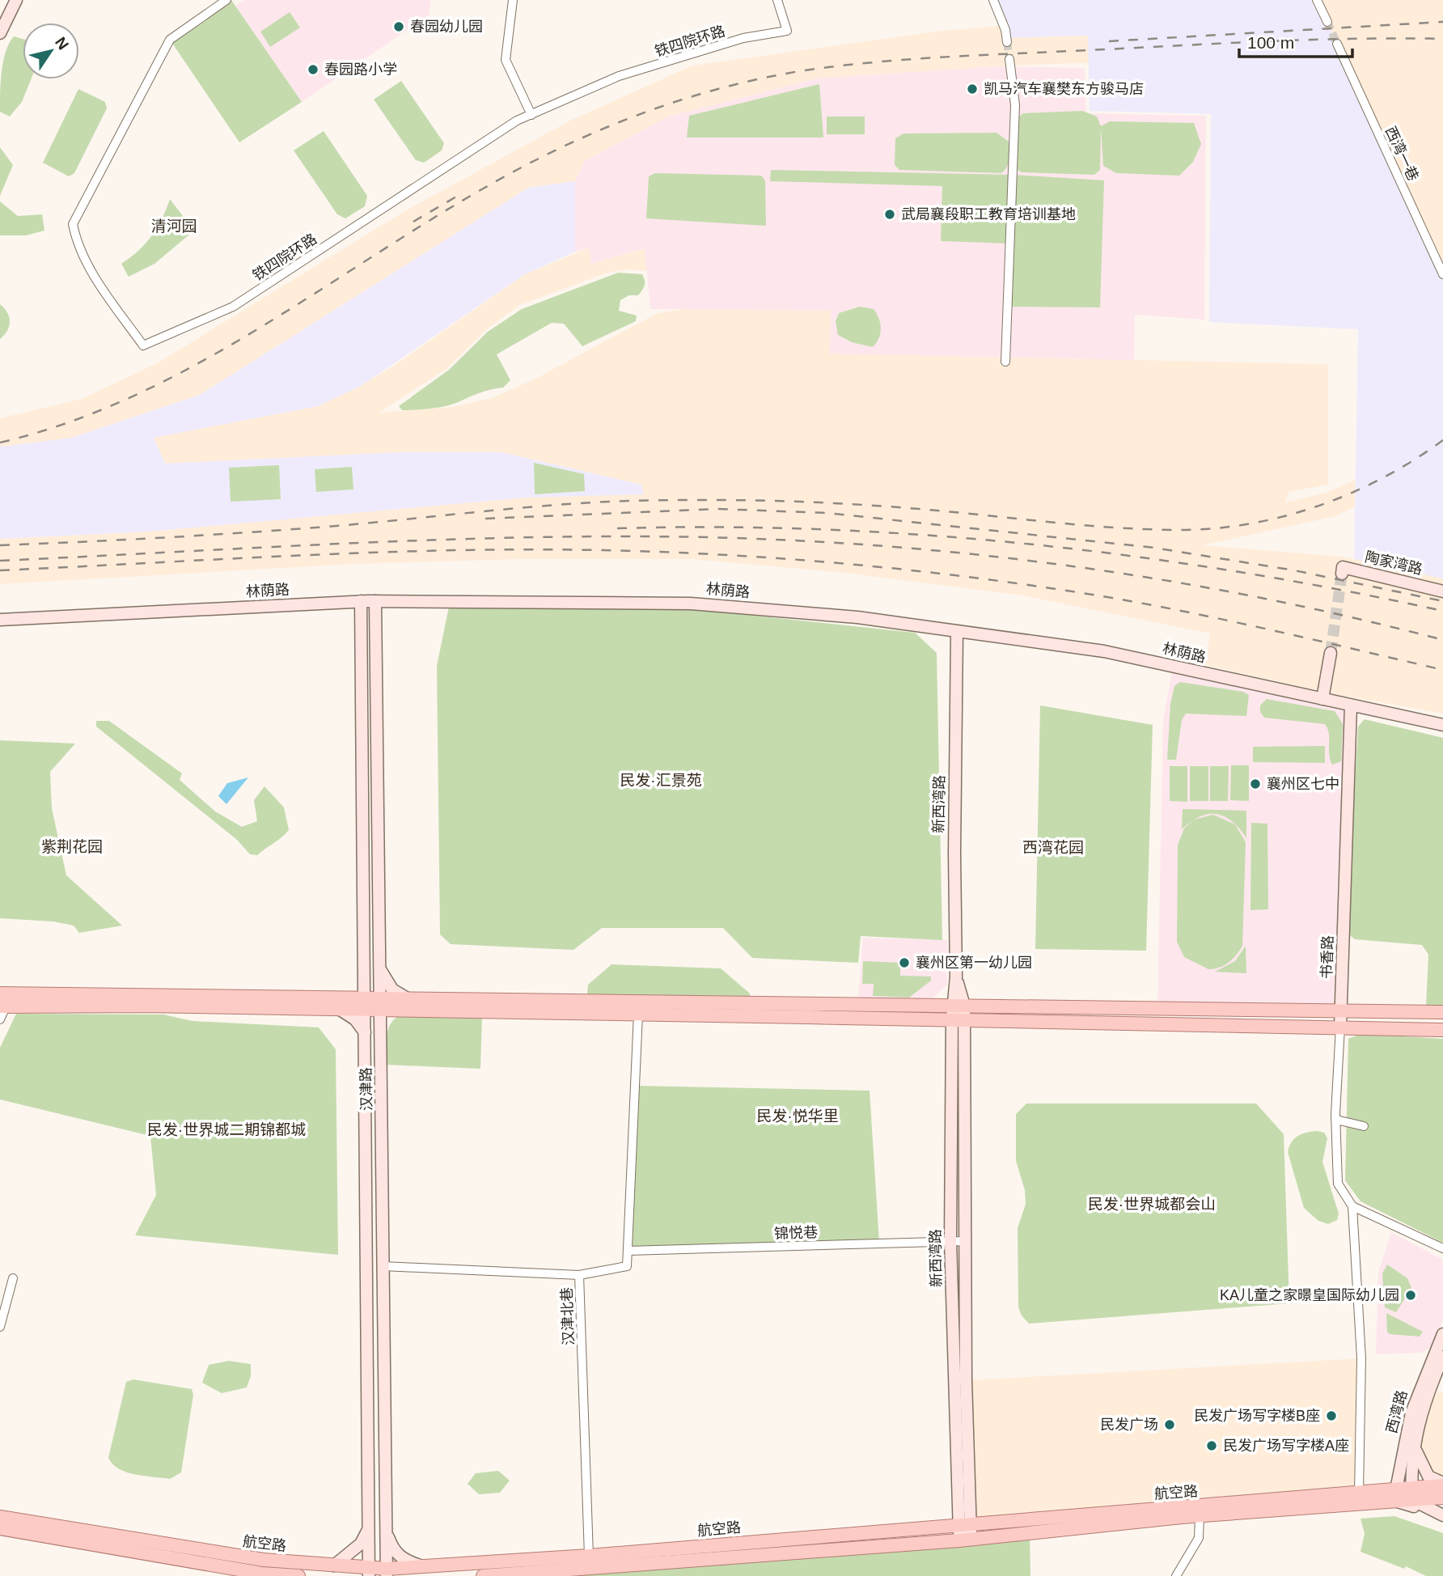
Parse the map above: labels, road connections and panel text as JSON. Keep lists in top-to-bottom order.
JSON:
{
  "streets": {
    "main road": ["航空路"],
    "street": [
      "铁四院环路",
      "西湾一巷",
      "陶家湾路",
      "林荫路",
      "新西湾路",
      "书香路",
      "汉津路",
      "锦悦巷",
      "汉津北巷",
      "西湾路"
    ]
  },
  "crossings": [
    ["林荫路", "新西湾路"],
    ["林荫路", "书香路"],
    ["林荫路", "汉津路"],
    ["新西湾路", "锦悦巷"],
    ["新西湾路", "航空路"],
    ["书香路", "航空路"],
    ["汉津路", "航空路"],
    ["锦悦巷", "汉津北巷"],
    ["汉津北巷", "航空路"],
    ["西湾路", "航空路"]
  ],
  "districts": [
    "清河园",
    "民发·汇景苑",
    "紫荆花园",
    "西湾花园",
    "民发·悦华里",
    "民发·世界城二期锦都城",
    "民发·世界城都会山"
  ],
  "places": [
    "春园幼儿园",
    "春园路小学",
    "凯马汽车襄樊东方骏马店",
    "武局襄段职工教育培训基地",
    "襄州区七中",
    "襄州区第一幼儿园",
    "KA儿童之家暻皇国际幼儿园",
    "民发广场写字楼B座",
    "民发广场",
    "民发广场写字楼A座"
  ],
  "scale_bar": "100 m",
  "north": "top right"
}
